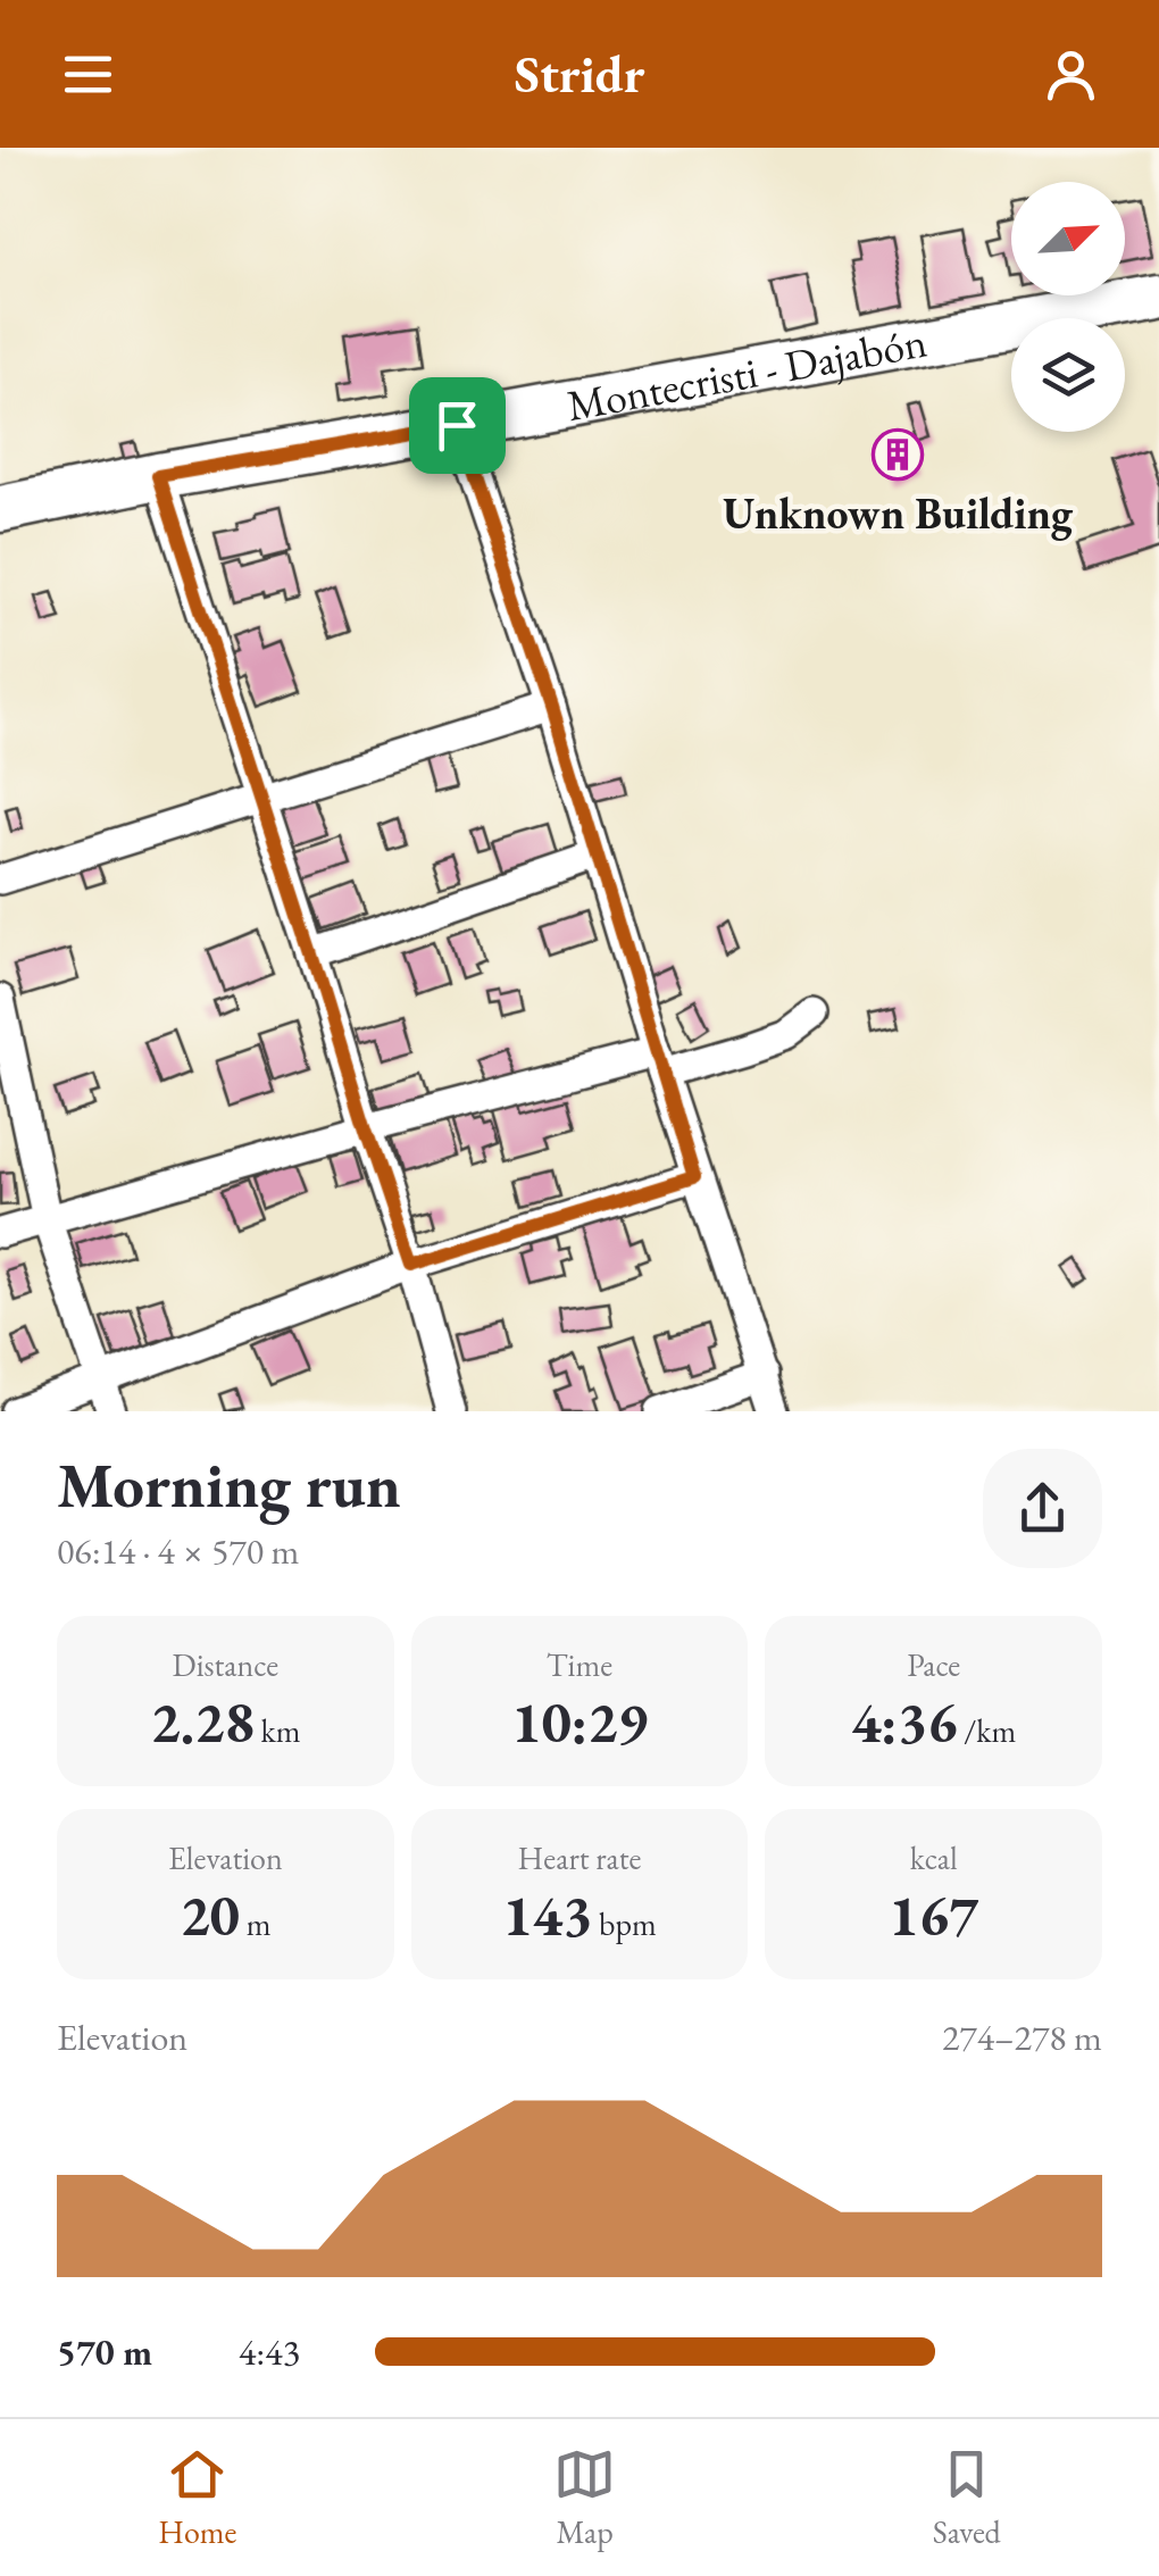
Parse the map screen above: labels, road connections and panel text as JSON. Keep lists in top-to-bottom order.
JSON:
{
  "streets": {
    "main road": ["Montecristi - Dajabón"]
  },
  "places": {
    "building": ["Unknown Building"]
  },
  "north": "top right",
  "page": {
    "header": "Stridr",
    "heading": ["Morning run", "06:14 · 4 × 570 m"],
    "stats": [
      ["Distance", "2.28 km"],
      ["Time", "10:29"],
      ["Pace", "4:36 /km"],
      ["Elevation", "20 m"],
      ["Heart rate", "143 bpm"],
      ["kcal", "167"]
    ],
    "chart": ["Elevation", "274–278 m"],
    "list": [
      {
        "name": "570 m",
        "note": "4:43"
      }
    ],
    "tabs": ["Home", "Map", "Saved"]
  }
}
